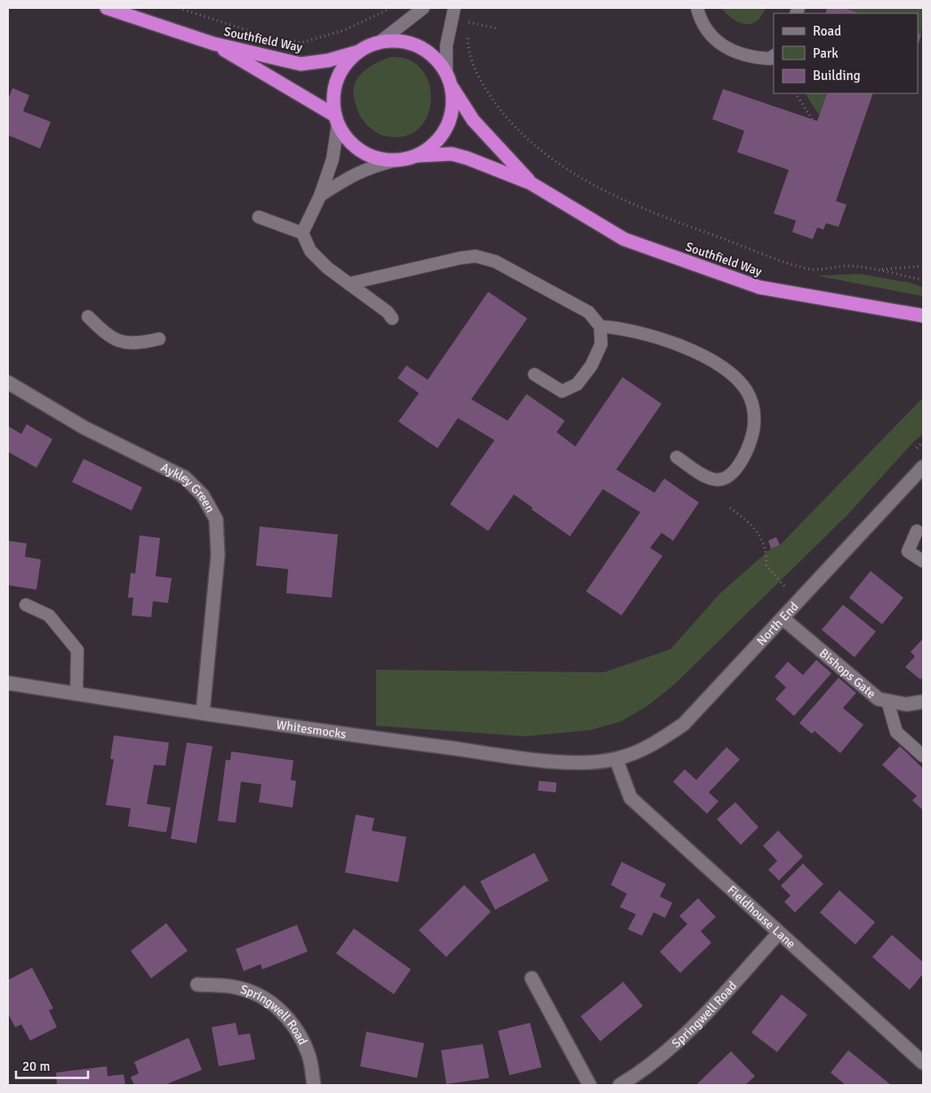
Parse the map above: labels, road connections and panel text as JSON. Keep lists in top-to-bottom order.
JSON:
{
  "streets": {
    "highway": ["Southfield Way"],
    "street": [
      "Aykley Green",
      "North End",
      "Bishops Gate",
      "Whitesmocks",
      "Fieldhouse Lane",
      "Springwell Road"
    ]
  },
  "crossings": [
    ["Aykley Green", "Whitesmocks"],
    ["North End", "Bishops Gate"],
    ["North End", "Whitesmocks"],
    ["North End", "Fieldhouse Lane"],
    ["Whitesmocks", "Fieldhouse Lane"],
    ["Fieldhouse Lane", "Springwell Road"]
  ],
  "legend": ["Road", "Park", "Building"],
  "scale_bar": "20 m"
}
